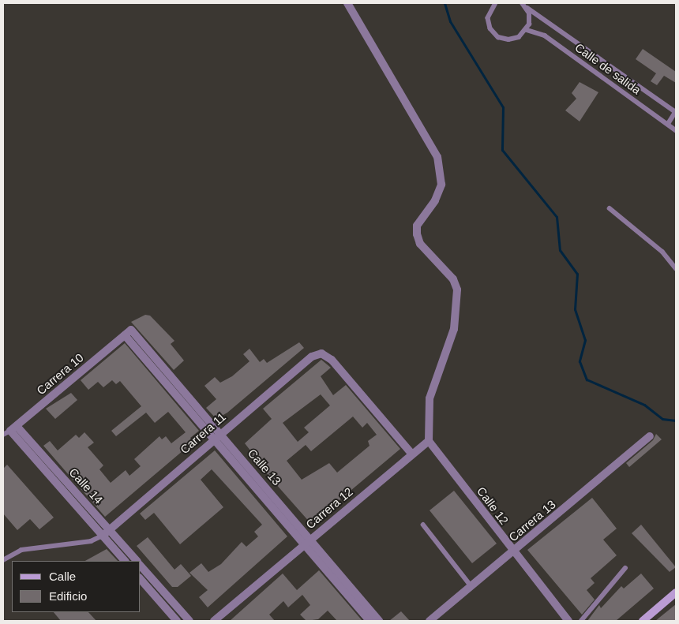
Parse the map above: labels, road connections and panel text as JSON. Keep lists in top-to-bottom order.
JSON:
{
  "streets": {
    "street": [
      "Carrera 10",
      "Carrera 11",
      "Calle 13",
      "Calle 14",
      "Calle 12",
      "Carrera 12",
      "Carrera 13"
    ],
    "lane": ["Calle de salida"]
  },
  "crossings": [
    ["Carrera 10", "Calle 13"],
    ["Carrera 10", "Calle 14"],
    ["Carrera 11", "Calle 13"],
    ["Carrera 11", "Calle 14"],
    ["Carrera 11", "Carrera 12"],
    ["Calle 13", "Carrera 12"],
    ["Calle 12", "Carrera 12"],
    ["Calle 12", "Carrera 13"]
  ],
  "legend": ["Calle", "Edificio"]
}
